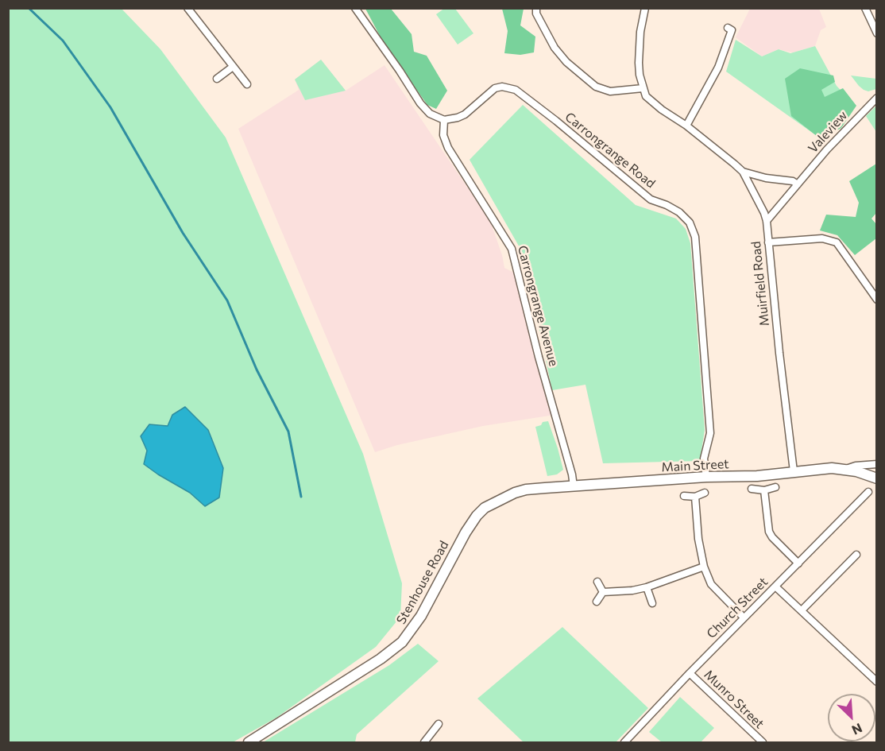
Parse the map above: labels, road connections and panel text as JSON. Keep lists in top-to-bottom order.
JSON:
{
  "streets": {
    "street": [
      "Valeview",
      "Carrongrange Road",
      "Muirfield Road",
      "Carrongrange Avenue",
      "Main Street",
      "Stenhouse Road",
      "Church Street",
      "Munro Street"
    ]
  },
  "crossings": [
    ["Valeview", "Muirfield Road"],
    ["Carrongrange Road", "Carrongrange Avenue"],
    ["Carrongrange Road", "Main Street"],
    ["Muirfield Road", "Main Street"],
    ["Carrongrange Avenue", "Main Street"],
    ["Main Street", "Stenhouse Road"],
    ["Church Street", "Munro Street"]
  ],
  "north": "bottom right"
}
